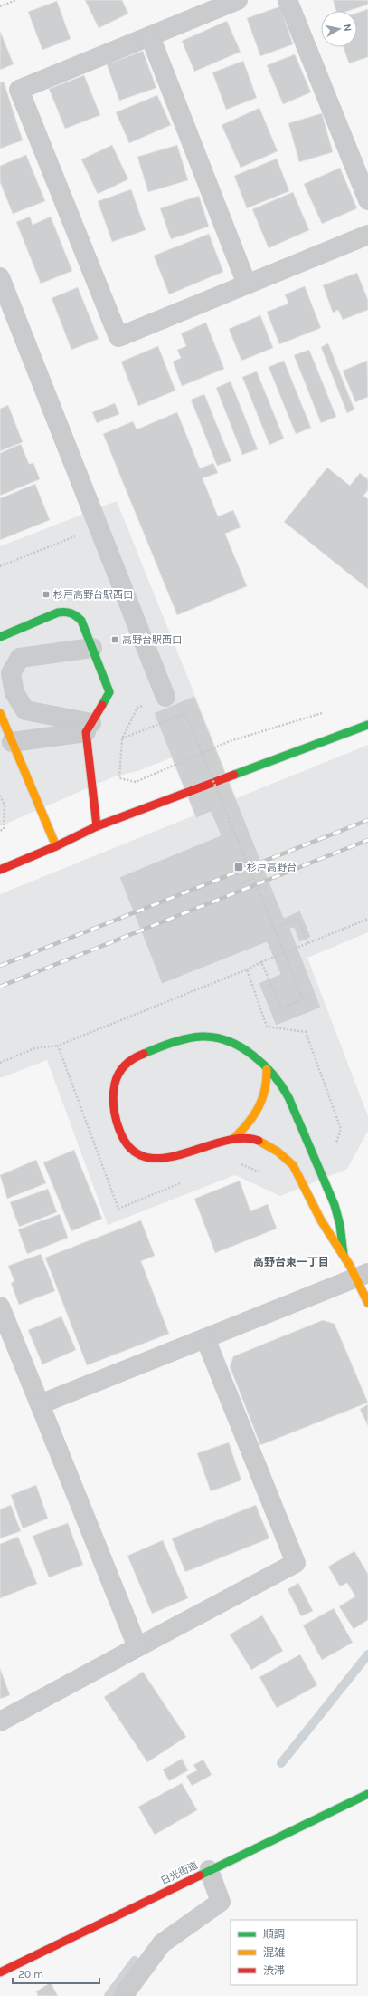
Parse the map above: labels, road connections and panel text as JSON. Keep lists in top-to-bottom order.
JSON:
{
  "streets": {
    "main road": ["日光街道"]
  },
  "districts": ["高野台東一丁目"],
  "places": {
    "transit": ["杉戸高野台駅西口", "高野台駅西口", "杉戸高野台"]
  },
  "legend": ["順調", "混雑", "渋滞"],
  "scale_bar": "20 m",
  "north": "right"
}
